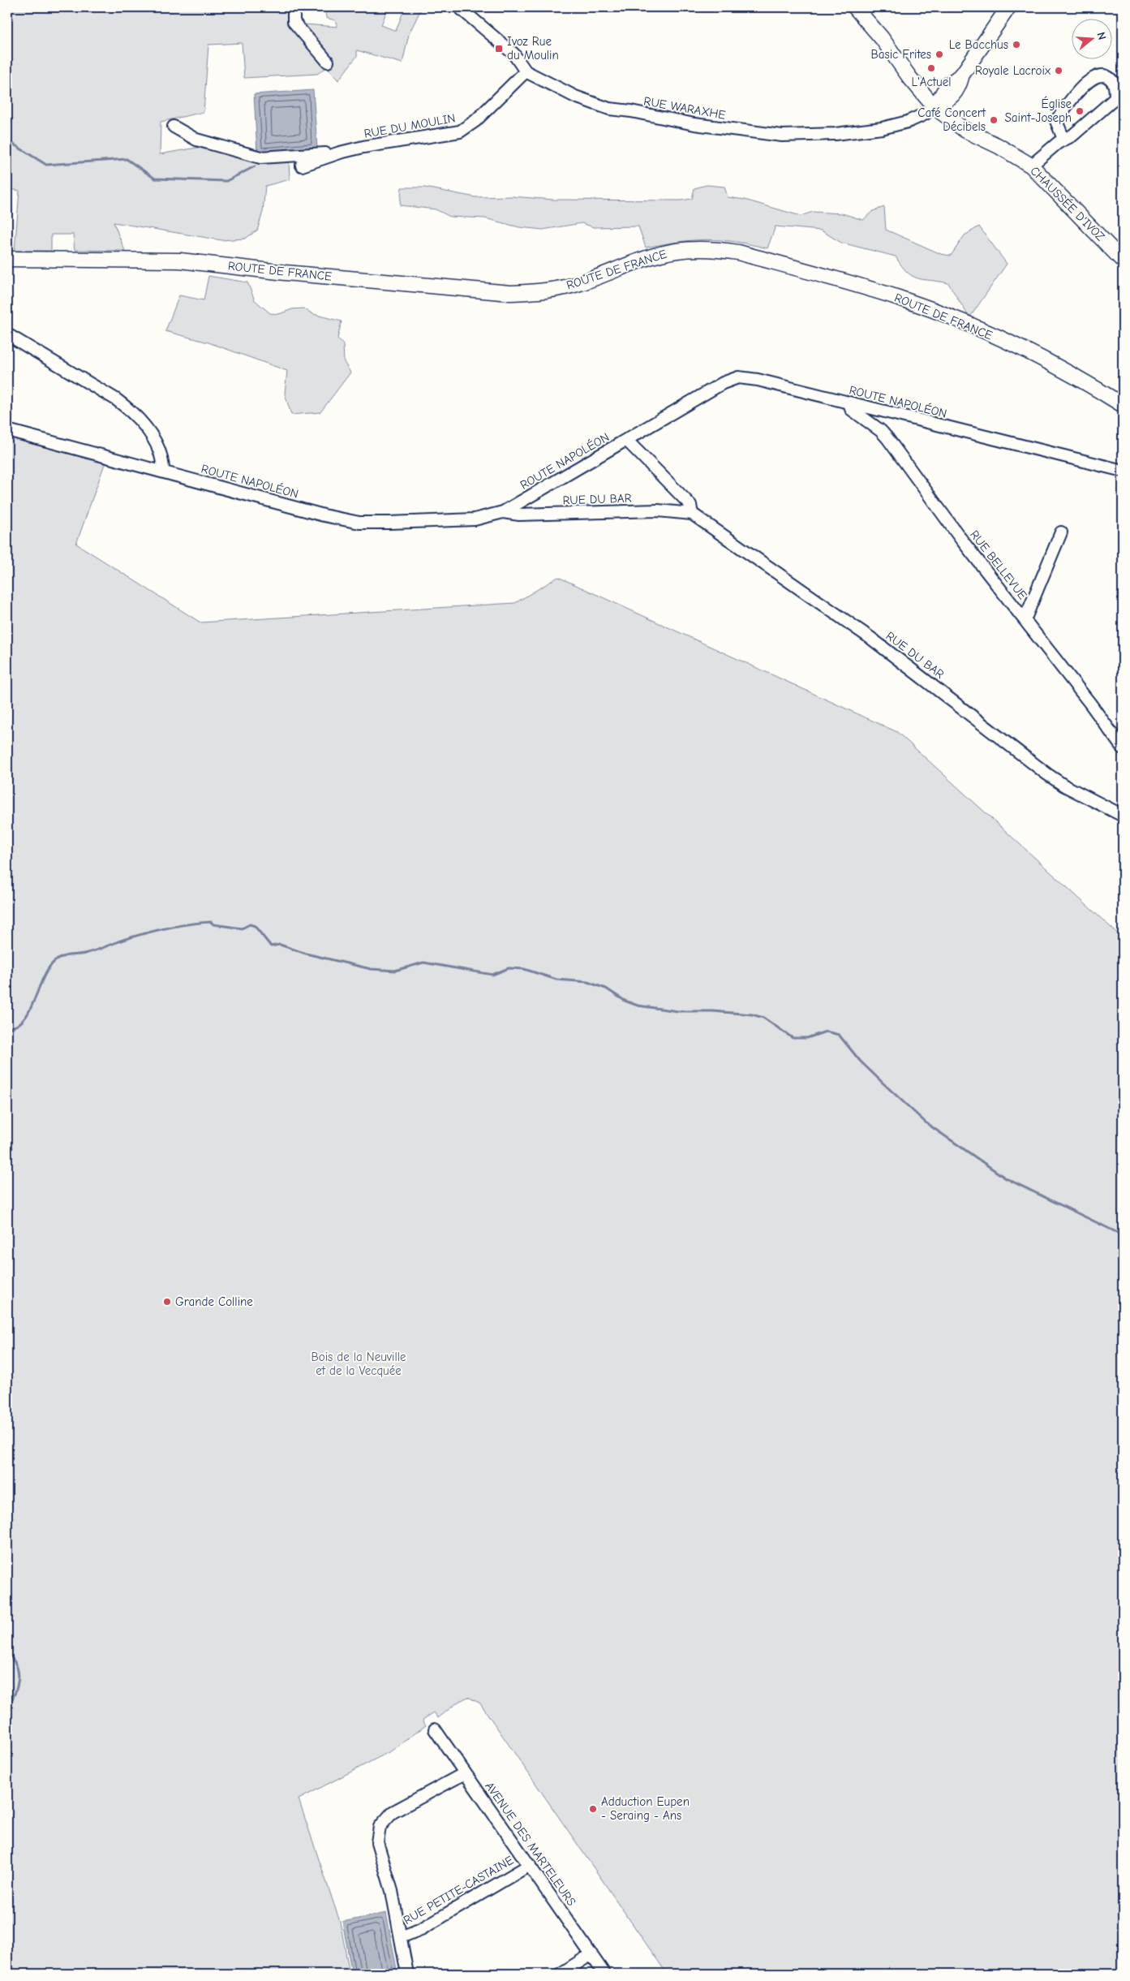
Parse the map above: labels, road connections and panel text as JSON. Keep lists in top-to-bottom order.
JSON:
{
  "streets": {
    "main road": ["CHAUSSÉE D'IVOZ", "ROUTE DE FRANCE"],
    "street": [
      "RUE WARAXHE",
      "RUE DU MOULIN",
      "ROUTE NAPOLÉON",
      "RUE DU BAR",
      "RUE BELLEVUE",
      "AVENUE DES MARTELEURS",
      "RUE PETITE-CASTAINE"
    ]
  },
  "crossings": [
    ["RUE WARAXHE", "RUE DU MOULIN"],
    ["RUE WARAXHE", "CHAUSSÉE D'IVOZ"],
    ["ROUTE NAPOLÉON", "RUE DU BAR"],
    ["ROUTE NAPOLÉON", "RUE BELLEVUE"],
    ["AVENUE DES MARTELEURS", "RUE PETITE-CASTAINE"]
  ],
  "parks": ["Bois de la Neuville et de la Vecquée"],
  "places": {
    "other": [
      "Le Bacchus",
      "Basic Frites",
      "L'Actuel",
      "Royale Lacroix",
      "Église Saint-Joseph",
      "Café Concert Décibels",
      "Grande Colline",
      "Adduction Eupen - Seraing - Ans"
    ],
    "transit": ["Ivoz Rue du Moulin"]
  },
  "north": "right"
}
